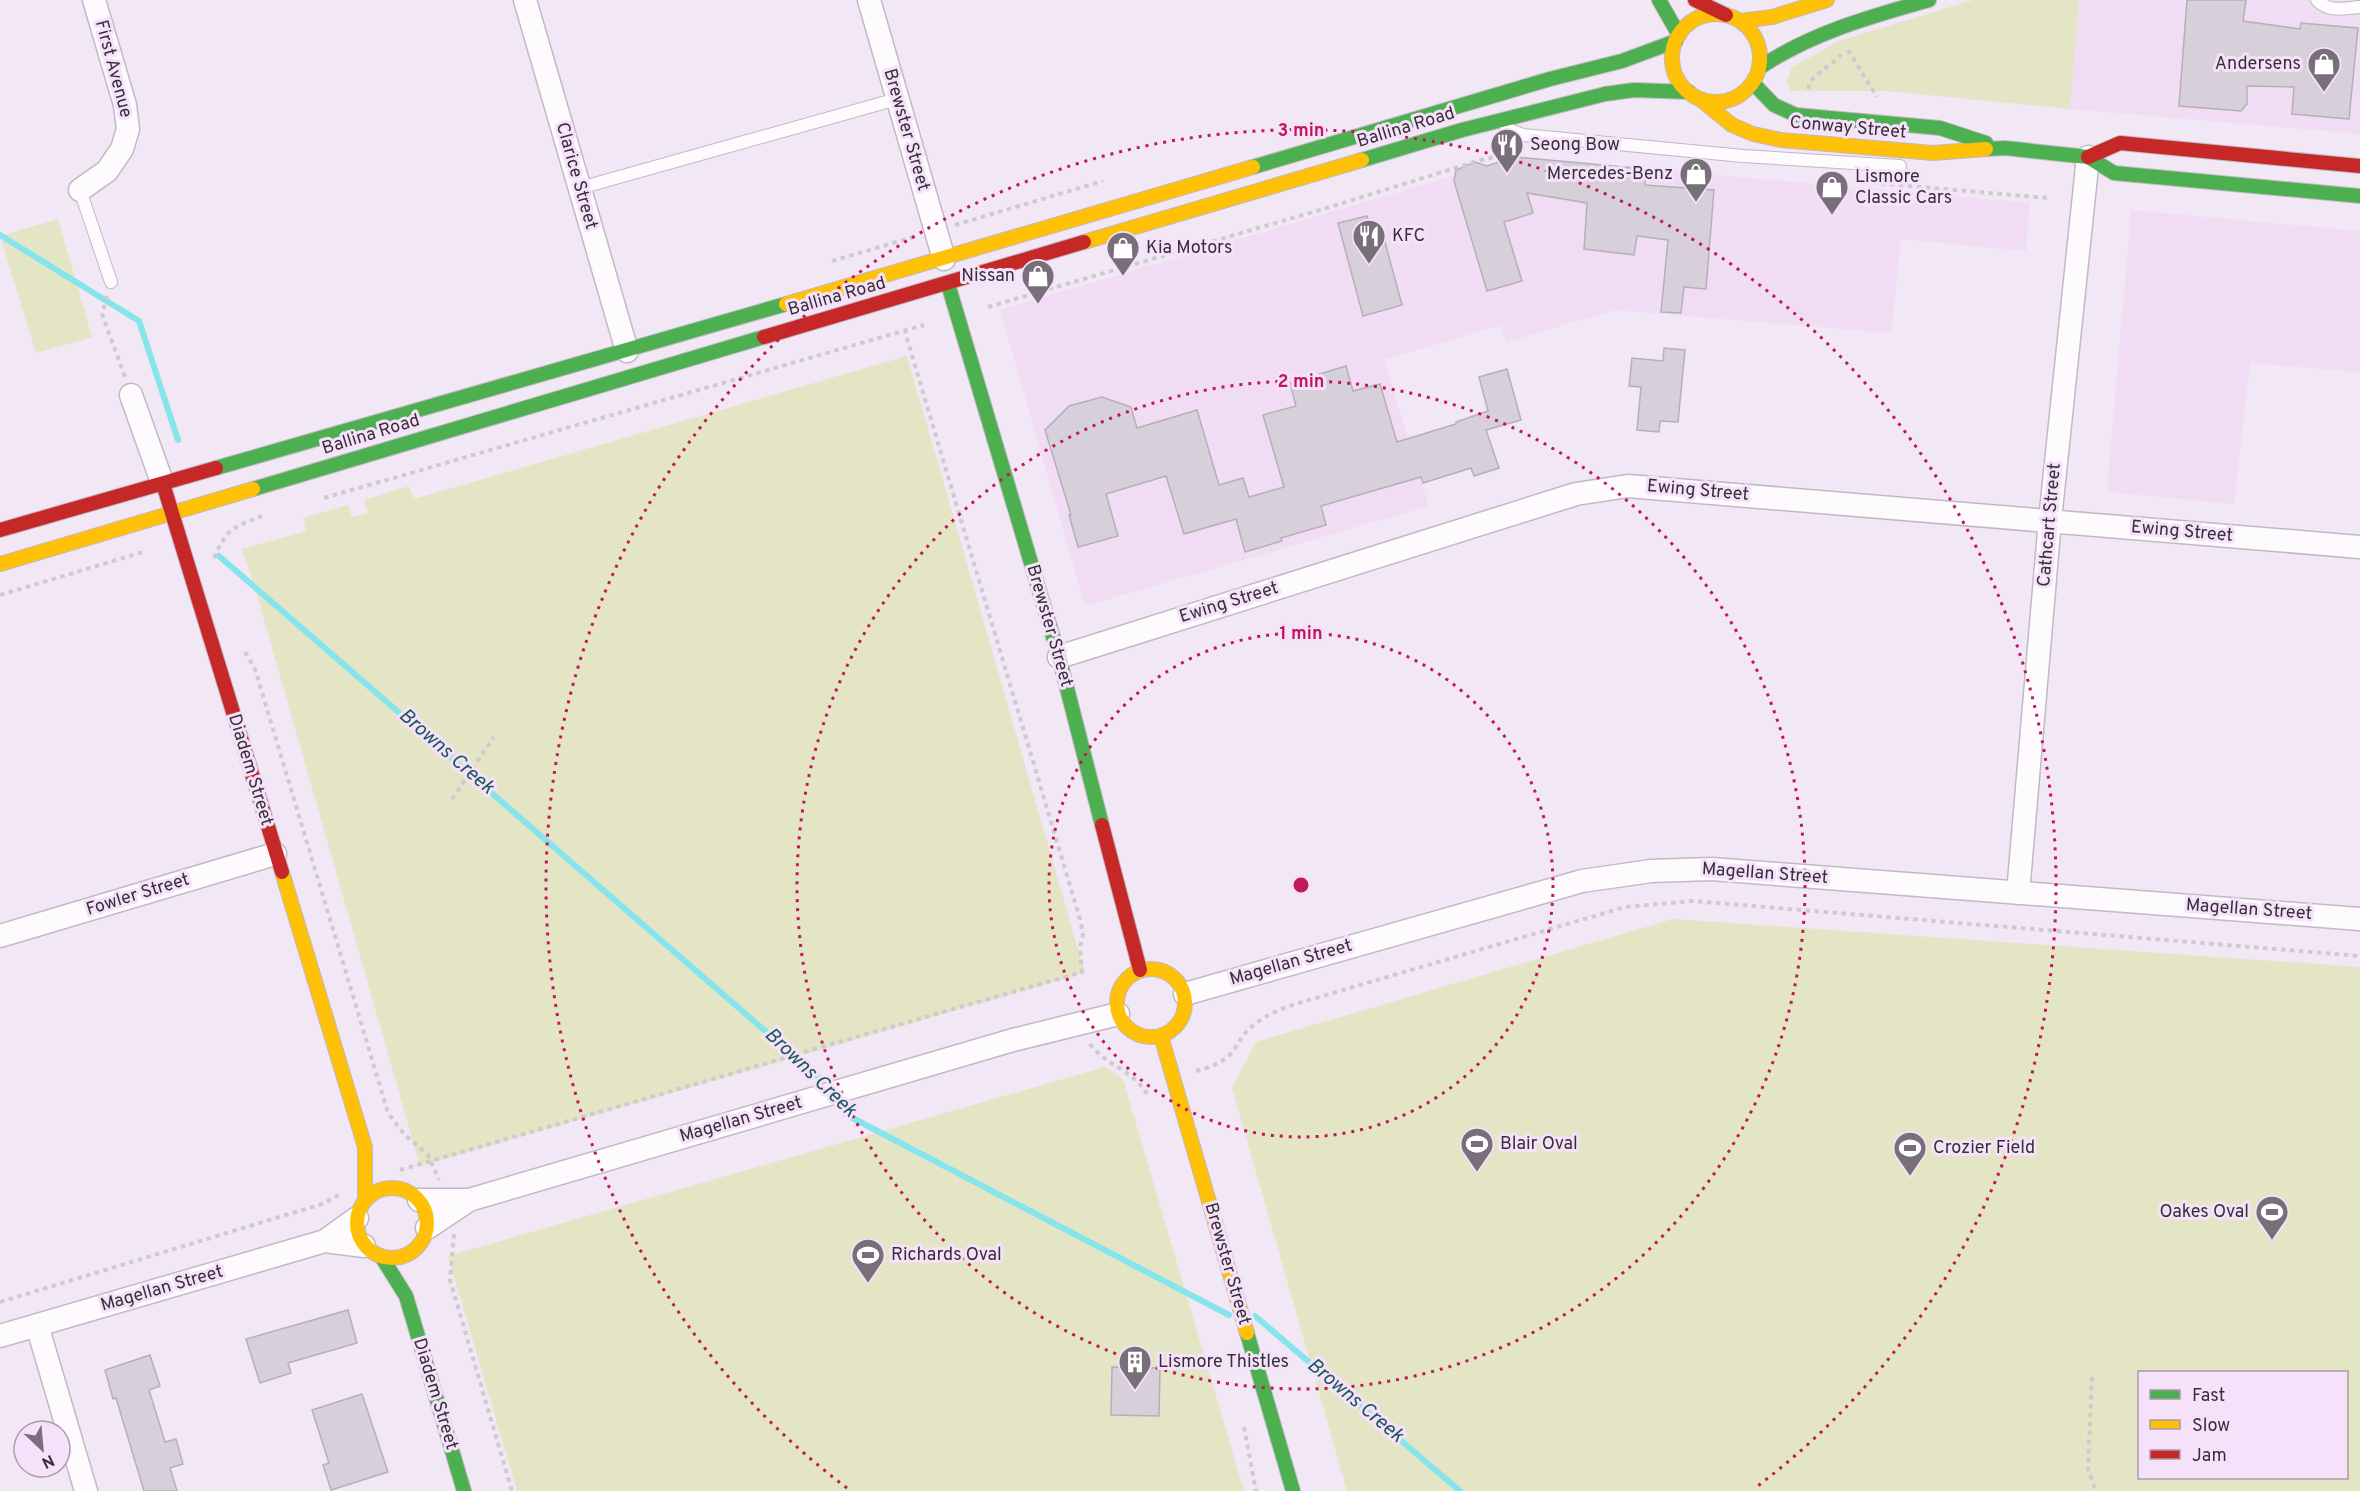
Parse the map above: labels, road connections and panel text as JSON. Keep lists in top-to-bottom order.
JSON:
{
  "streets": {
    "main road": [
      "Ballina Road",
      "Conway Street",
      "Brewster Street",
      "Diadem Street"
    ],
    "street": [
      "First Avenue",
      "Clarice Street",
      "Ewing Street",
      "Cathcart Street",
      "Magellan Street",
      "Fowler Street"
    ]
  },
  "crossings": [
    ["Ballina Road", "Conway Street"],
    ["Ballina Road", "Brewster Street"],
    ["Ballina Road", "Clarice Street"],
    ["Ballina Road", "Diadem Street"],
    ["Conway Street", "Cathcart Street"],
    ["Brewster Street", "Ewing Street"],
    ["Brewster Street", "Magellan Street"],
    ["Ewing Street", "Cathcart Street"],
    ["Cathcart Street", "Magellan Street"],
    ["Diadem Street", "Magellan Street"],
    ["Diadem Street", "Fowler Street"]
  ],
  "water": ["Browns Creek"],
  "places": {
    "shop": [
      "Andersens",
      "Mercedes-Benz",
      "Lismore Classic Cars",
      "Kia Motors",
      "Nissan"
    ],
    "restaurant": ["Seong Bow", "KFC"],
    "sports": [
      "Blair Oval",
      "Crozier Field",
      "Oakes Oval",
      "Richards Oval"
    ],
    "building": ["Lismore Thistles"]
  },
  "legend": ["Fast", "Slow", "Jam"],
  "north": "bottom right",
  "rings": ["3 min", "2 min", "1 min"]
}
